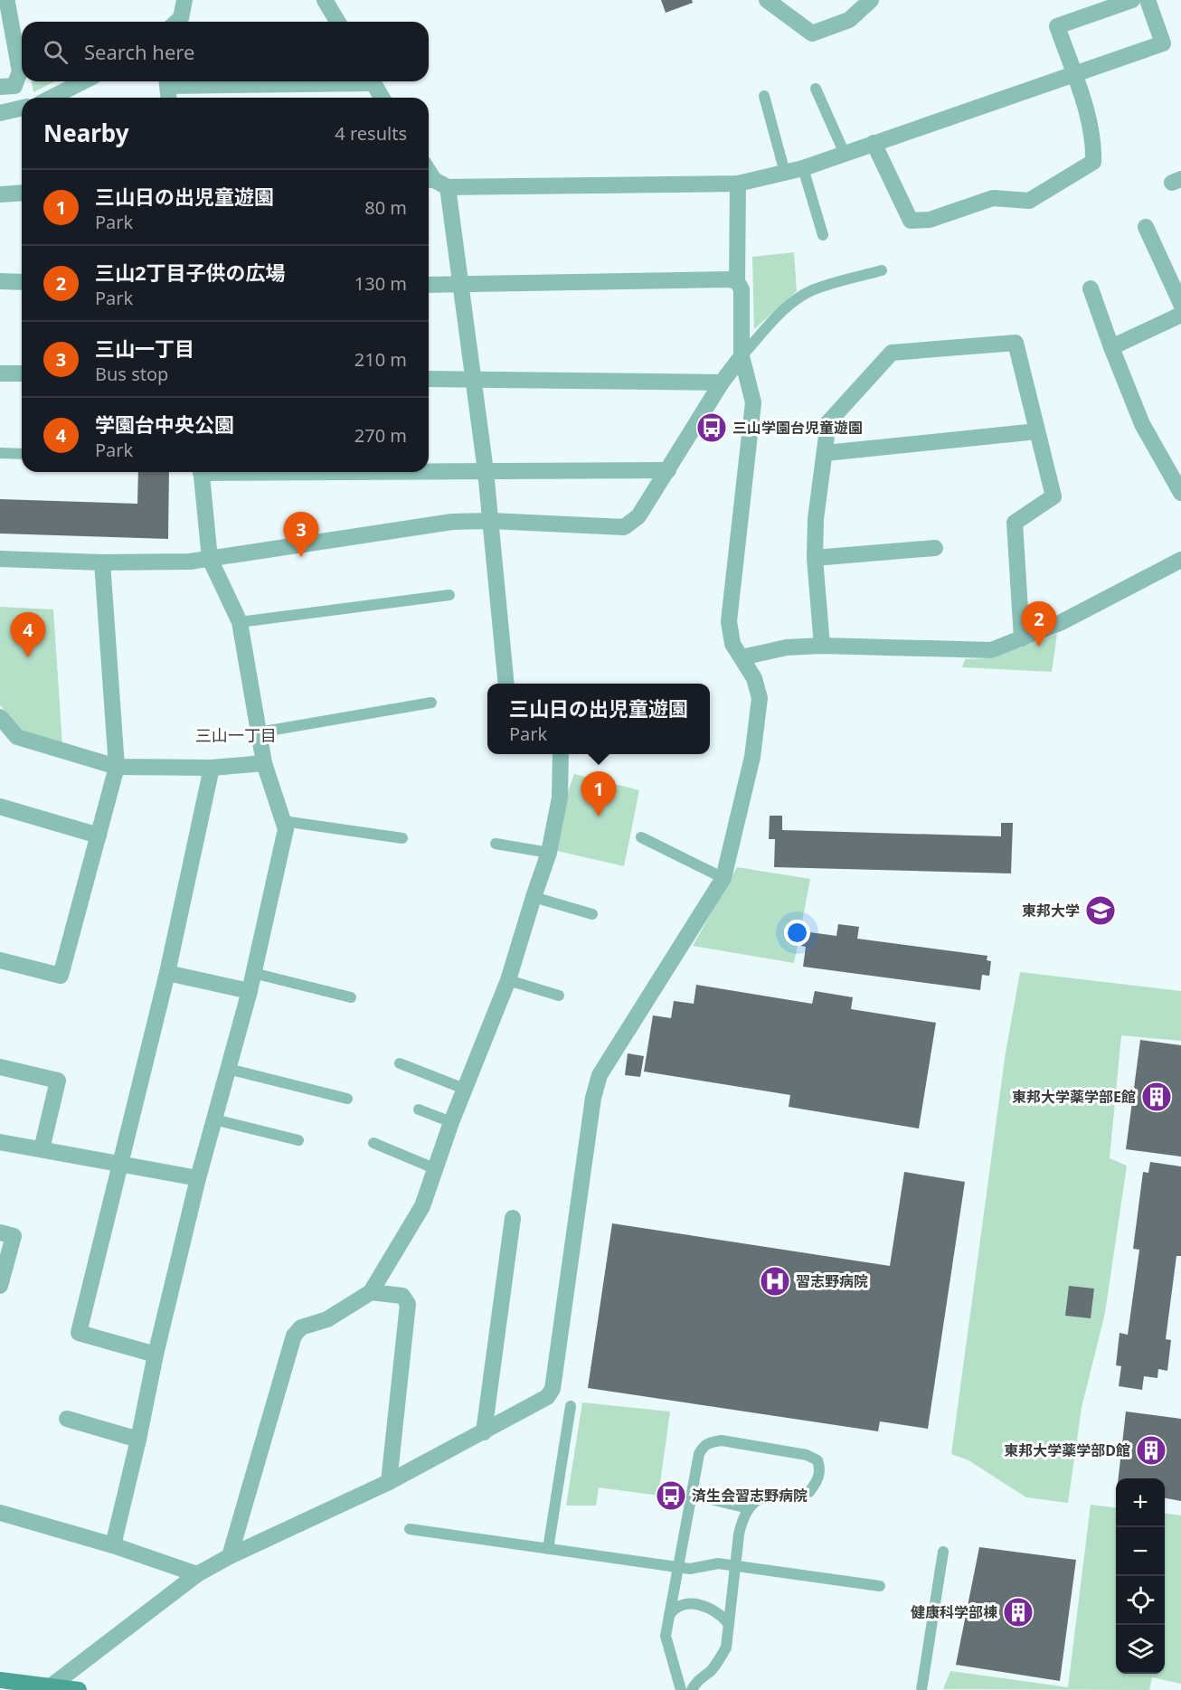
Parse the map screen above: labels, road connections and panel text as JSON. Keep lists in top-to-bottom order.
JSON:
{
  "districts": ["三山一丁目"],
  "places": {
    "bus stop": ["三山学園台児童遊園", "済生会習志野病院"],
    "school or university": ["東邦大学"],
    "building": ["東邦大学薬学部E館", "東邦大学薬学部D館", "健康科学部棟"],
    "hospital": ["習志野病院"]
  },
  "page": {
    "search": "Search here",
    "heading": ["Nearby", "4 results"],
    "list": [
      {
        "mark": "1",
        "name": "三山日の出児童遊園",
        "note": "Park",
        "value": "80 m"
      },
      {
        "mark": "2",
        "name": "三山2丁目子供の広場",
        "note": "Park",
        "value": "130 m"
      },
      {
        "mark": "3",
        "name": "三山一丁目",
        "note": "Bus stop",
        "value": "210 m"
      },
      {
        "mark": "4",
        "name": "学園台中央公園",
        "note": "Park",
        "value": "270 m"
      }
    ],
    "pins": [
      "3",
      "2",
      "4",
      "1"
    ],
    "popup": ["三山日の出児童遊園", "Park"],
    "map_buttons": ["+", "−"]
  }
}
